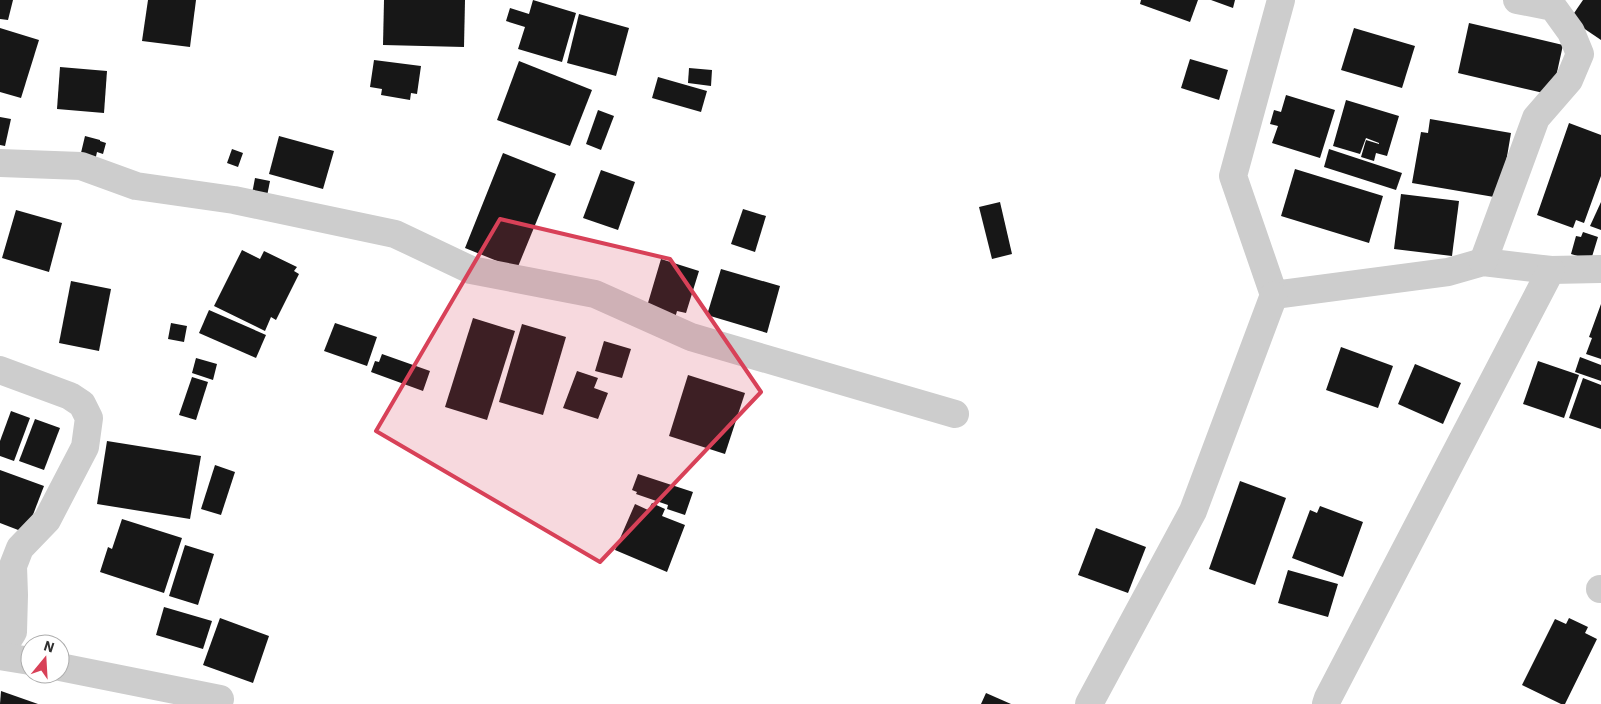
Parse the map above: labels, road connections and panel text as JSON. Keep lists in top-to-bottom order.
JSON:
{
  "north": "top"
}
